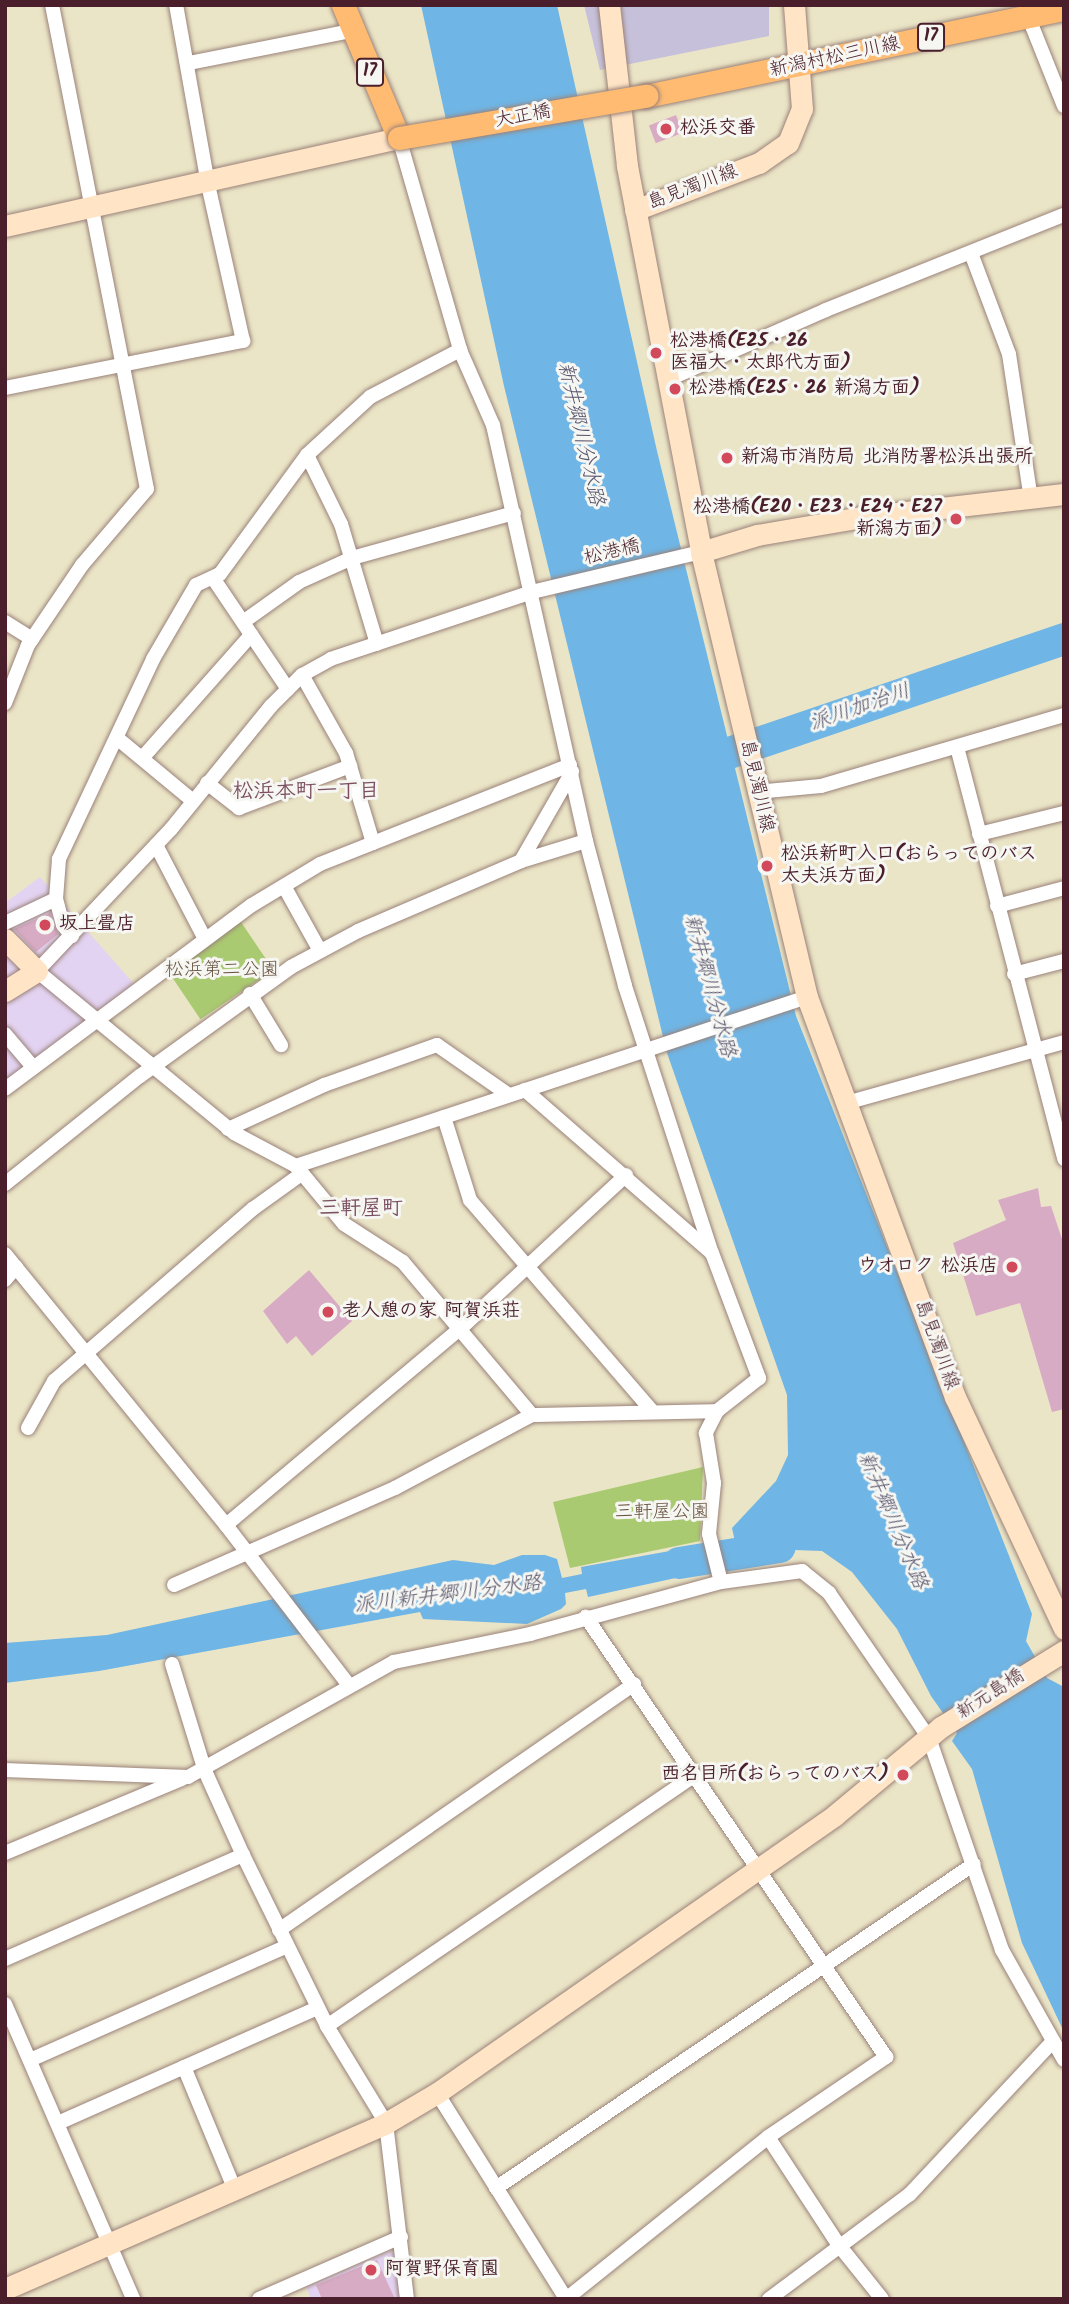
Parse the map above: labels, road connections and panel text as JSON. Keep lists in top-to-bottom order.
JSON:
{
  "streets": {
    "main road": ["17", "新潟村松三川線", "大正橋"],
    "street": ["島見濁川線", "松港橋", "新元島橋"]
  },
  "crossings": [
    ["17", "大正橋"],
    ["新潟村松三川線", "大正橋"],
    ["新潟村松三川線", "島見濁川線"],
    ["島見濁川線", "松港橋"]
  ],
  "districts": ["松浜本町一丁目", "三軒屋町"],
  "water": ["新井郷川分水路", "派川加治川", "派川新井郷川分水路"],
  "parks": ["松浜第二公園", "三軒屋公園"],
  "places": [
    "松浜交番",
    "松港橋(E25・26 医福大・太郎代方面)",
    "松港橋(E25・26 新潟方面)",
    "新潟市消防局 北消防署松浜出張所",
    "松港橋(E20・E23・E24・E27 新潟方面)",
    "松浜新町入口(おらってのバス 太夫浜方面)",
    "坂上畳店",
    "ウオロク 松浜店",
    "老人憩の家 阿賀浜荘",
    "西名目所(おらってのバス)",
    "阿賀野保育園"
  ]
}
